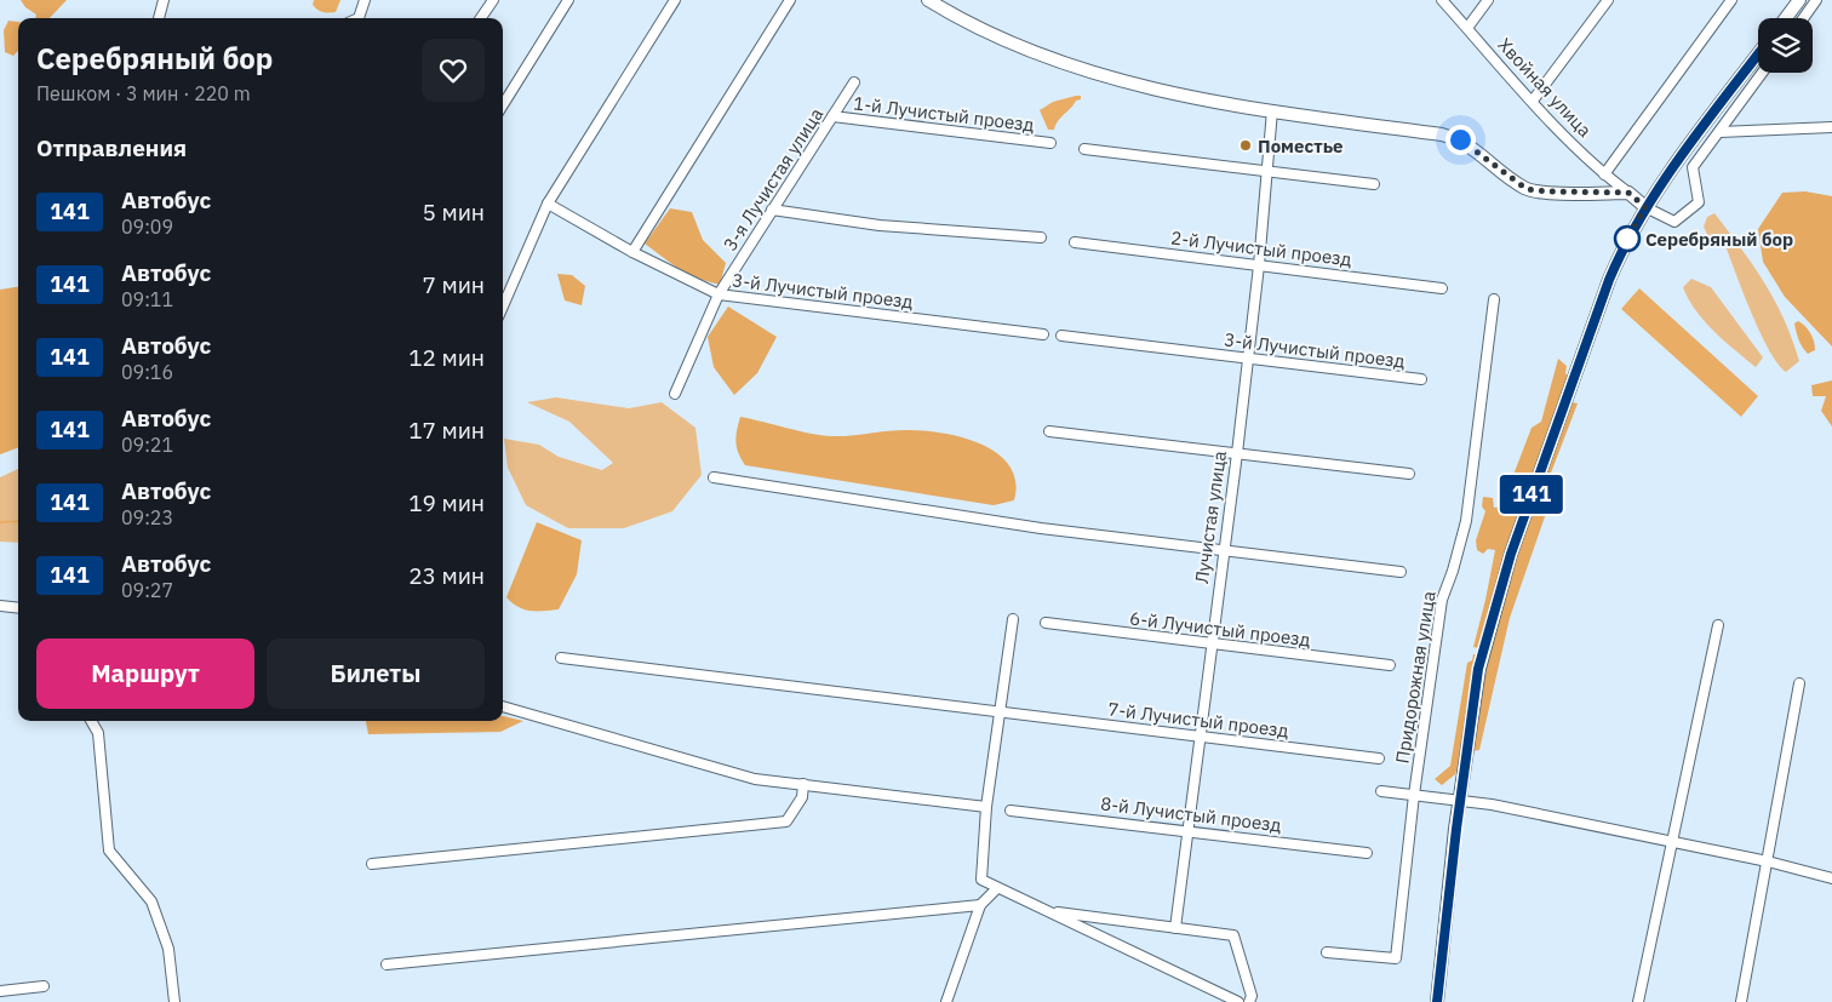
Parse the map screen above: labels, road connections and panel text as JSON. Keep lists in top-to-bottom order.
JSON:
{
  "streets": {
    "street": [
      "Хвойная улица",
      "1-й Лучистый проезд",
      "3-я Лучистая улица",
      "2-й Лучистый проезд",
      "3-й Лучистый проезд",
      "Лучистая улица",
      "6-й Лучистый проезд",
      "Придорожная улица",
      "7-й Лучистый проезд",
      "8-й Лучистый проезд"
    ]
  },
  "crossings": [
    ["1-й Лучистый проезд", "3-я Лучистая улица"],
    ["3-я Лучистая улица", "3-й Лучистый проезд"],
    ["2-й Лучистый проезд", "Лучистая улица"],
    ["3-й Лучистый проезд", "Лучистая улица"],
    ["Лучистая улица", "6-й Лучистый проезд"],
    ["Лучистая улица", "7-й Лучистый проезд"],
    ["Лучистая улица", "8-й Лучистый проезд"]
  ],
  "places": ["Поместье", "Серебряный бор"],
  "lines": ["bus line 141"],
  "page": {
    "on_map": "141",
    "heading": [
      ["Серебряный бор", "Пешком · 3 мин · 220 m"],
      "Отправления"
    ],
    "list": [
      {
        "mark": "141",
        "name": "Автобус",
        "note": "09:09",
        "value": "5 мин"
      },
      {
        "mark": "141",
        "name": "Автобус",
        "note": "09:11",
        "value": "7 мин"
      },
      {
        "mark": "141",
        "name": "Автобус",
        "note": "09:16",
        "value": "12 мин"
      },
      {
        "mark": "141",
        "name": "Автобус",
        "note": "09:21",
        "value": "17 мин"
      },
      {
        "mark": "141",
        "name": "Автобус",
        "note": "09:23",
        "value": "19 мин"
      },
      {
        "mark": "141",
        "name": "Автобус",
        "note": "09:27",
        "value": "23 мин"
      }
    ],
    "buttons": ["Маршрут", "Билеты"]
  }
}
